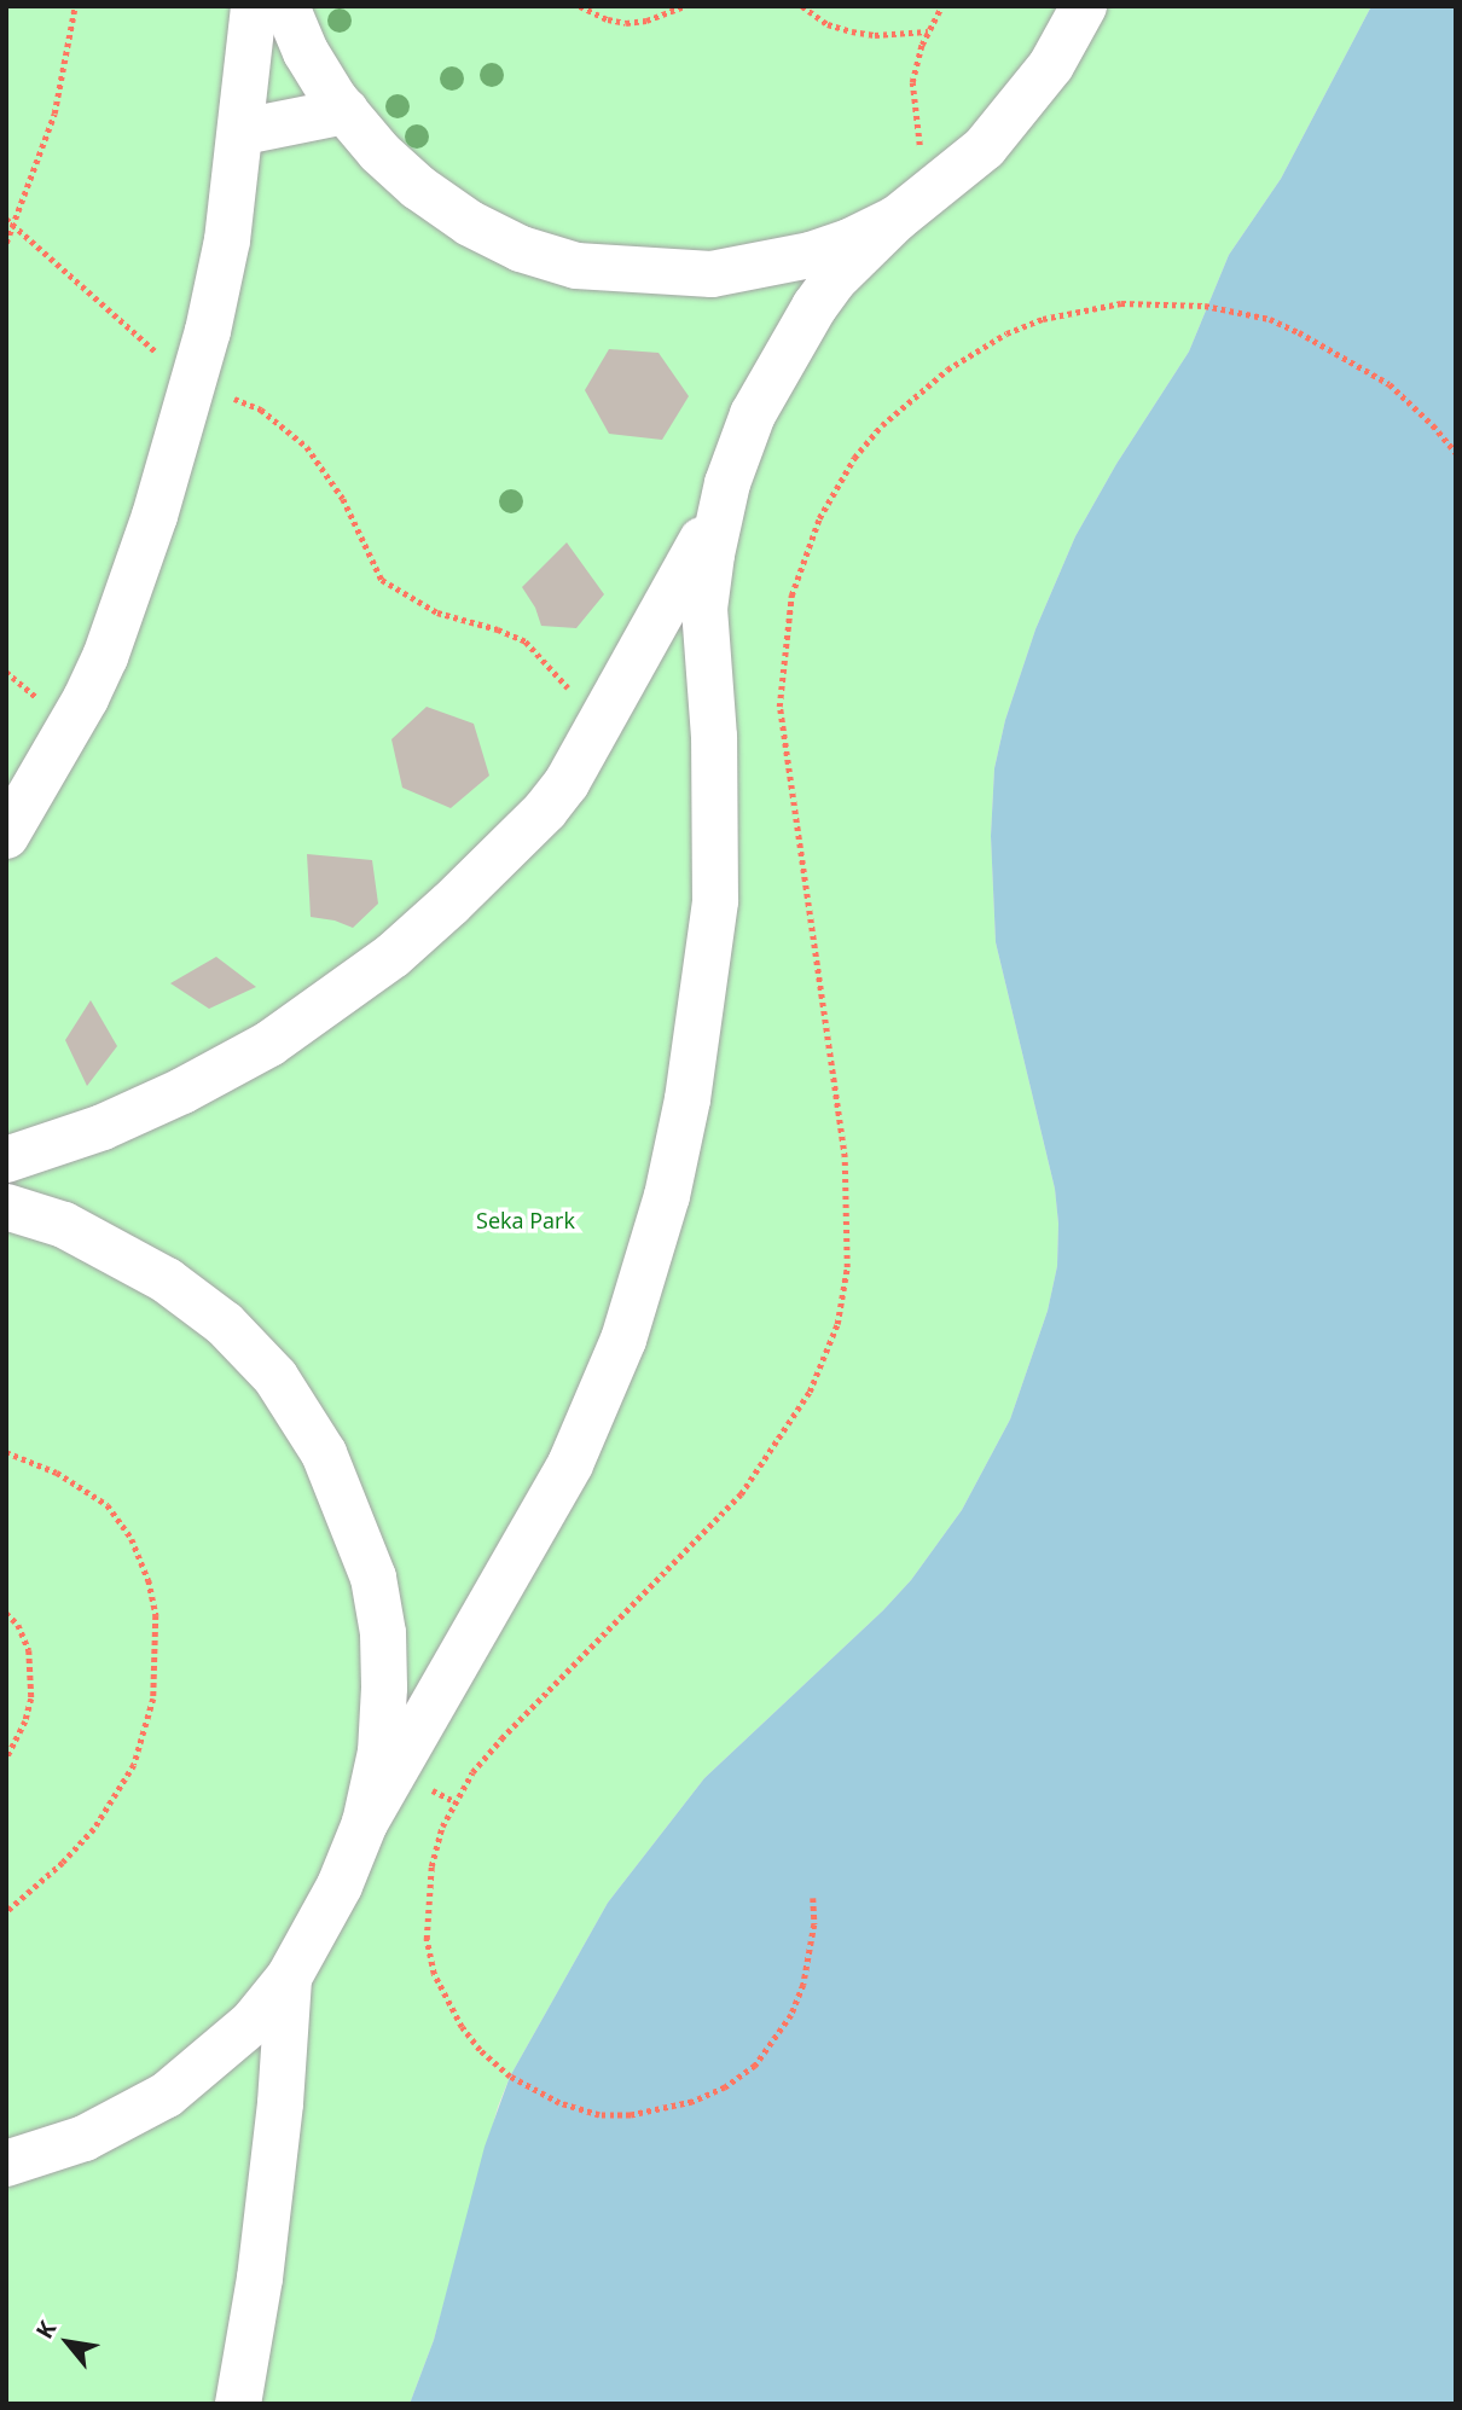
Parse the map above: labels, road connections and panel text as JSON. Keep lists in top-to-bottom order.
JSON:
{
  "parks": ["Seka Park"],
  "north": "top left"
}
